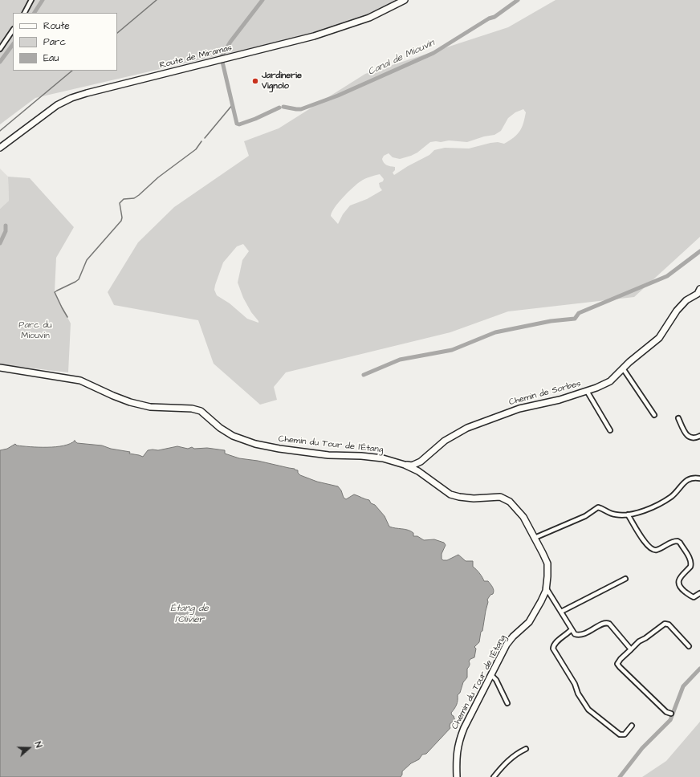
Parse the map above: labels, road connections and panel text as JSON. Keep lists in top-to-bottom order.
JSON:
{
  "streets": {
    "street": ["Route de Miramas", "Chemin de Sorbes", "Chemin du Tour de l'Étang"]
  },
  "crossings": [
    ["Chemin de Sorbes", "Chemin du Tour de l'Étang"]
  ],
  "water": ["Canal de Miouvin", "Étang de l'Olivier"],
  "parks": ["Parc du Miouvin"],
  "places": ["Jardinerie Vignolo"],
  "legend": ["Route", "Parc", "Eau"],
  "north": "right"
}
